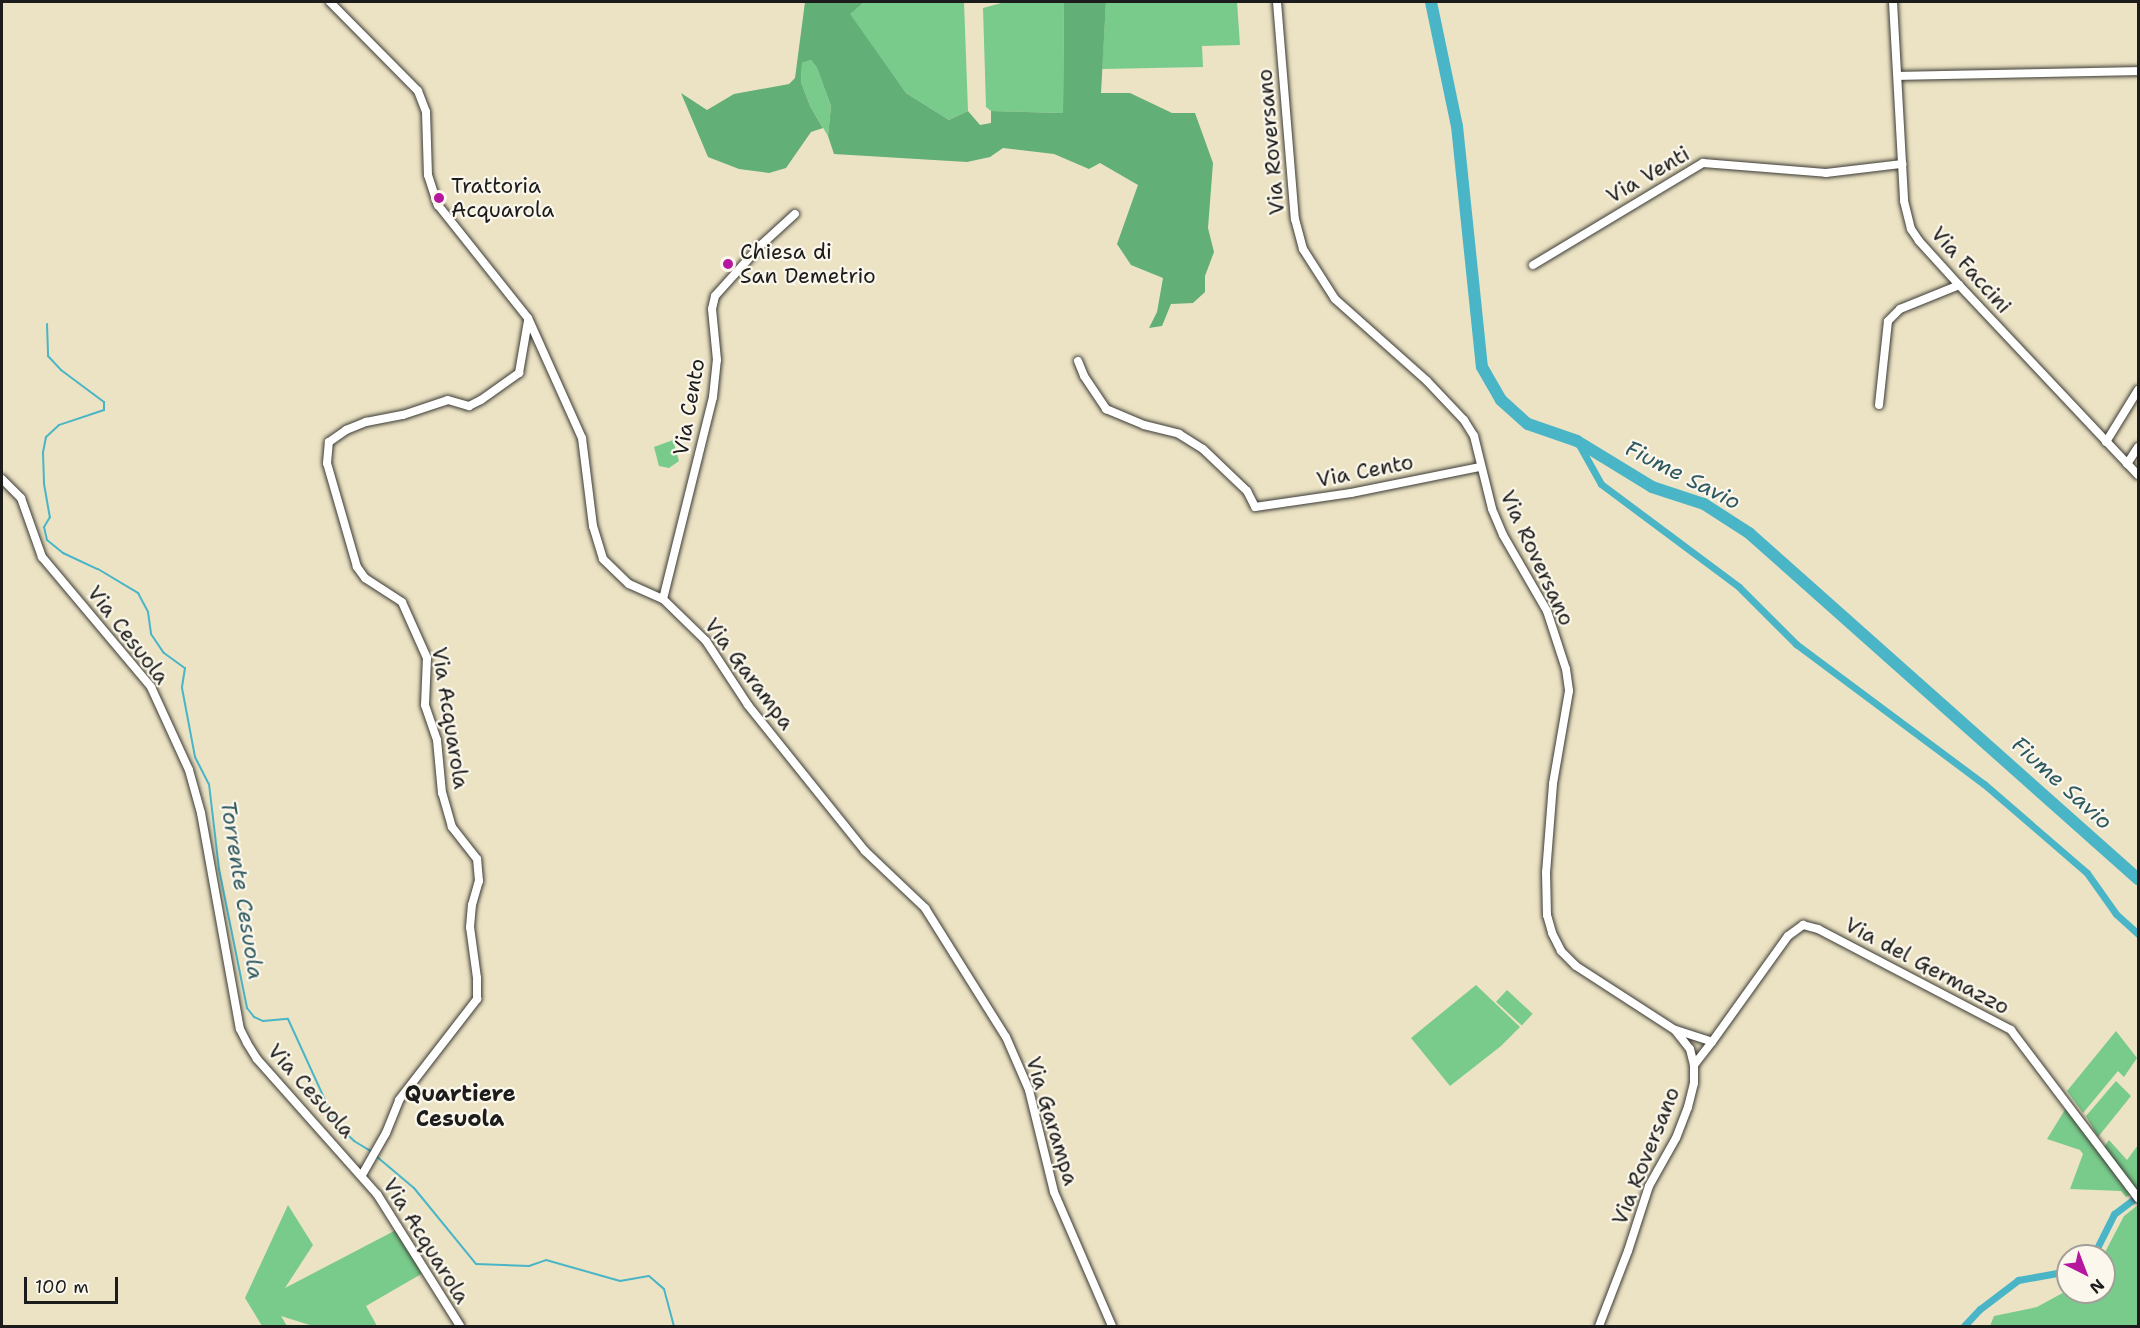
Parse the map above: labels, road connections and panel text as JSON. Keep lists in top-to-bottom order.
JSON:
{
  "streets": {
    "street": [
      "Via Roversano",
      "Via Venti",
      "Via Faccini",
      "Via Cento",
      "Via Cesuola",
      "Via Garampa",
      "Via Acquarola",
      "Via del Germazzo"
    ]
  },
  "crossings": [
    ["Via Roversano", "Via Cento"],
    ["Via Roversano", "Via del Germazzo"],
    ["Via Venti", "Via Faccini"],
    ["Via Cento", "Via Garampa"],
    ["Via Cesuola", "Via Acquarola"],
    ["Via Garampa", "Via Acquarola"]
  ],
  "districts": ["Quartiere Cesuola"],
  "water": ["Fiume Savio", "Torrente Cesuola"],
  "places": ["Trattoria Acquarola", "Chiesa di San Demetrio"],
  "scale_bar": "100 m",
  "north": "bottom right"
}
